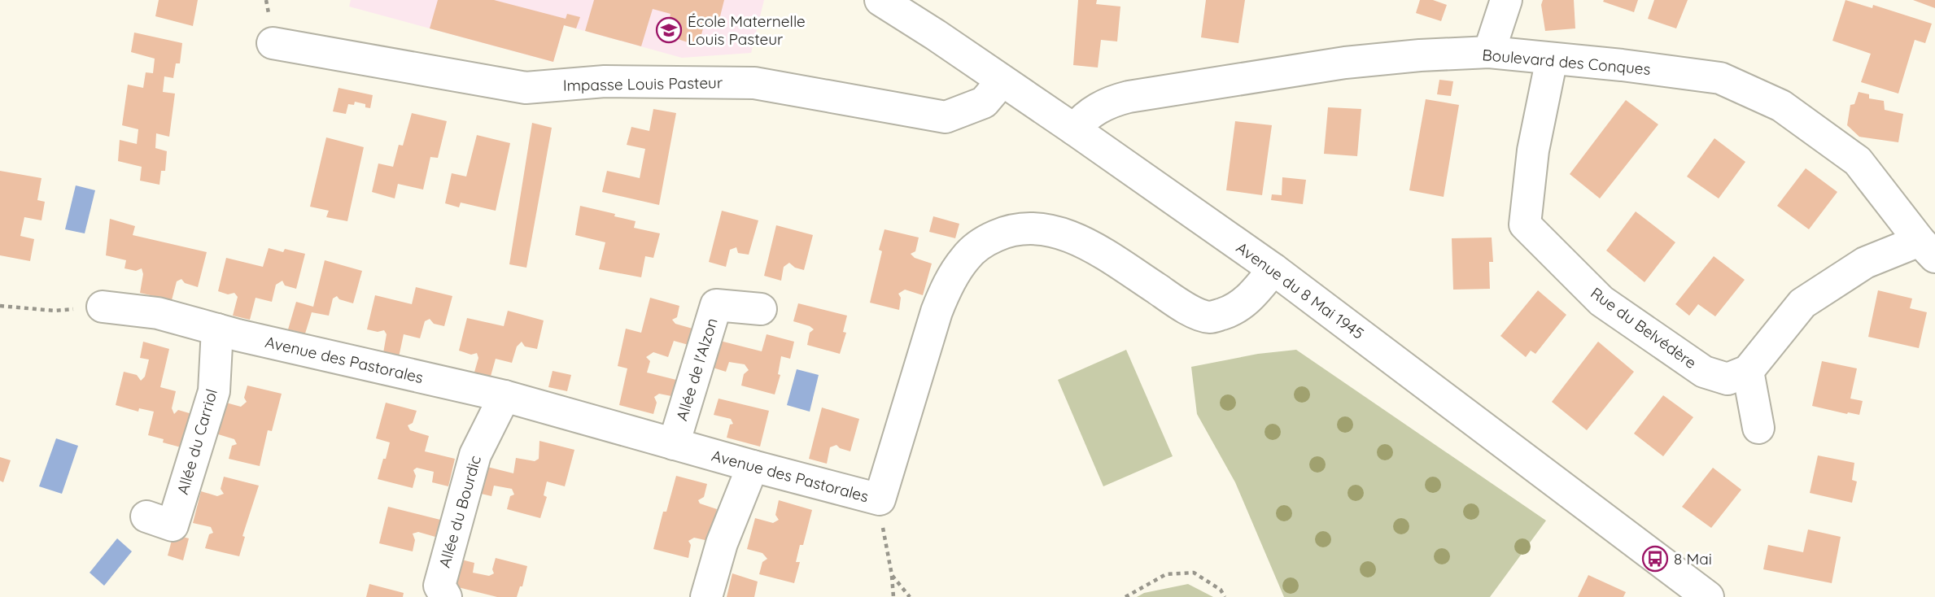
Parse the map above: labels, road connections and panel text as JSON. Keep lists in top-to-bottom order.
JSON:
{
  "streets": {
    "street": [
      "Boulevard des Conques",
      "Impasse Louis Pasteur",
      "Avenue du 8 Mai 1945",
      "Rue du Belvédère",
      "Avenue des Pastorales",
      "Allée de l'Alzon",
      "Allée du Carriol",
      "Allée du Bourdic"
    ]
  },
  "crossings": [
    ["Boulevard des Conques", "Avenue du 8 Mai 1945"],
    ["Boulevard des Conques", "Rue du Belvédère"],
    ["Impasse Louis Pasteur", "Avenue du 8 Mai 1945"],
    ["Avenue du 8 Mai 1945", "Avenue des Pastorales"],
    ["Avenue des Pastorales", "Allée de l'Alzon"],
    ["Avenue des Pastorales", "Allée du Carriol"],
    ["Avenue des Pastorales", "Allée du Bourdic"]
  ],
  "places": {
    "school or university": ["École Maternelle Louis Pasteur"],
    "bus stop": ["8 Mai"]
  }
}
